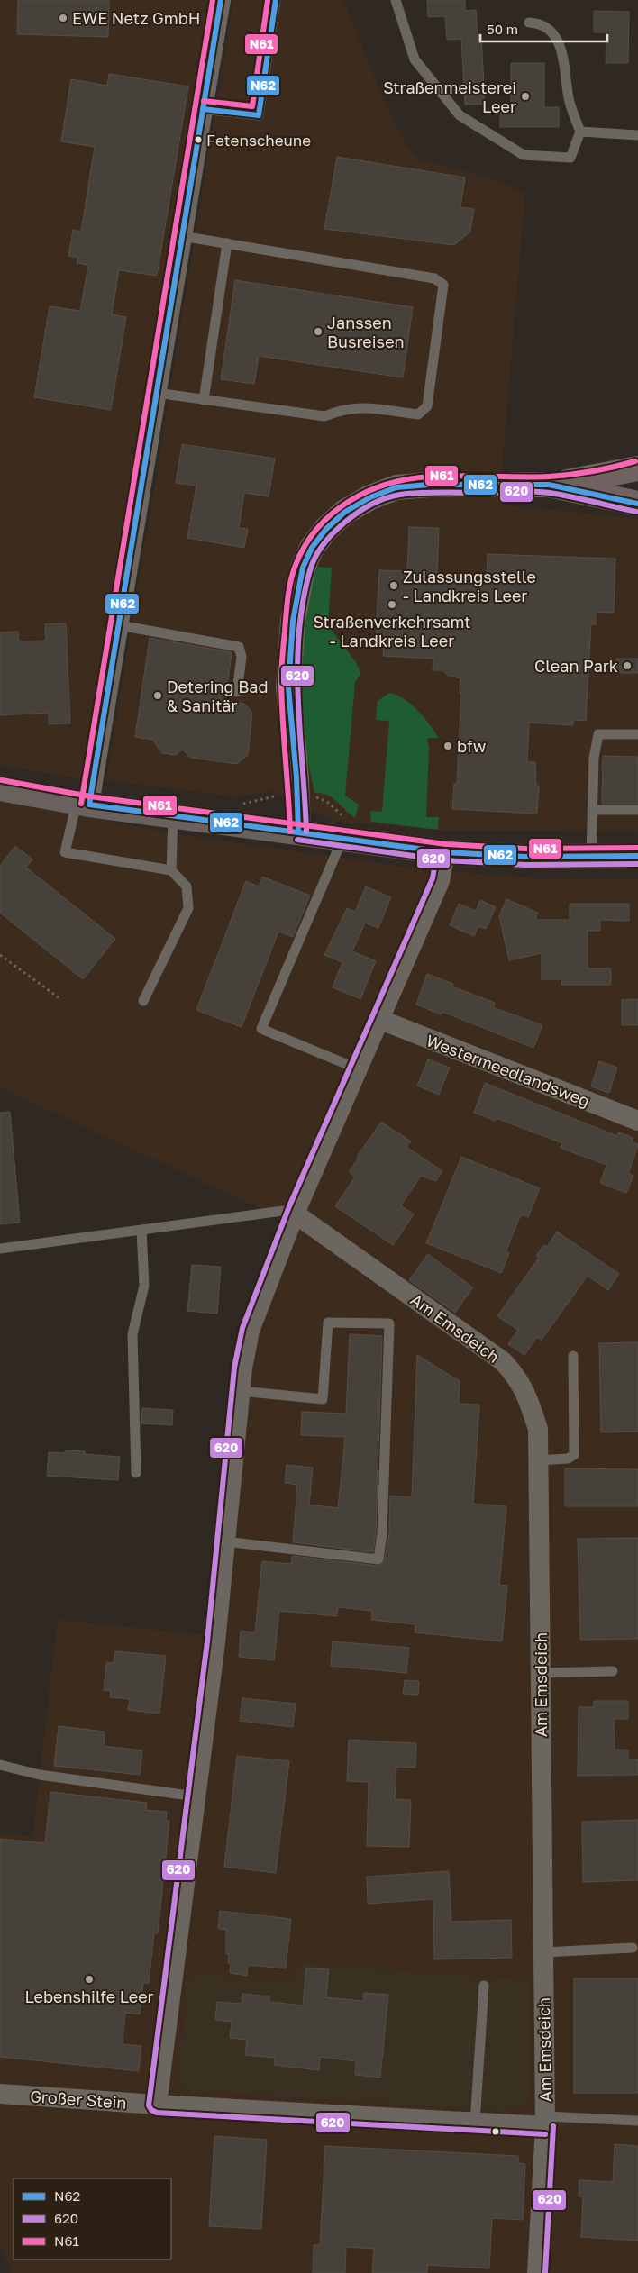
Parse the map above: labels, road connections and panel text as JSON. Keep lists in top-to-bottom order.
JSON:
{
  "streets": {
    "street": ["Westermeedlandsweg", "Am Emsdeich", "Großer Stein"]
  },
  "crossings": [
    ["Am Emsdeich", "Großer Stein"]
  ],
  "places": [
    "EWE Netz GmbH",
    "Straßenmeisterei Leer",
    "Fetenscheune",
    "Janssen Busreisen",
    "Zulassungsstelle - Landkreis Leer",
    "Straßenverkehrsamt - Landkreis Leer",
    "Clean Park",
    "Detering Bad & Sanitär",
    "bfw",
    "Lebenshilfe Leer"
  ],
  "lines": ["transit line N62", "transit line N61", "transit line 620"],
  "legend": ["N62", "620", "N61"],
  "scale_bar": "50 m"
}
